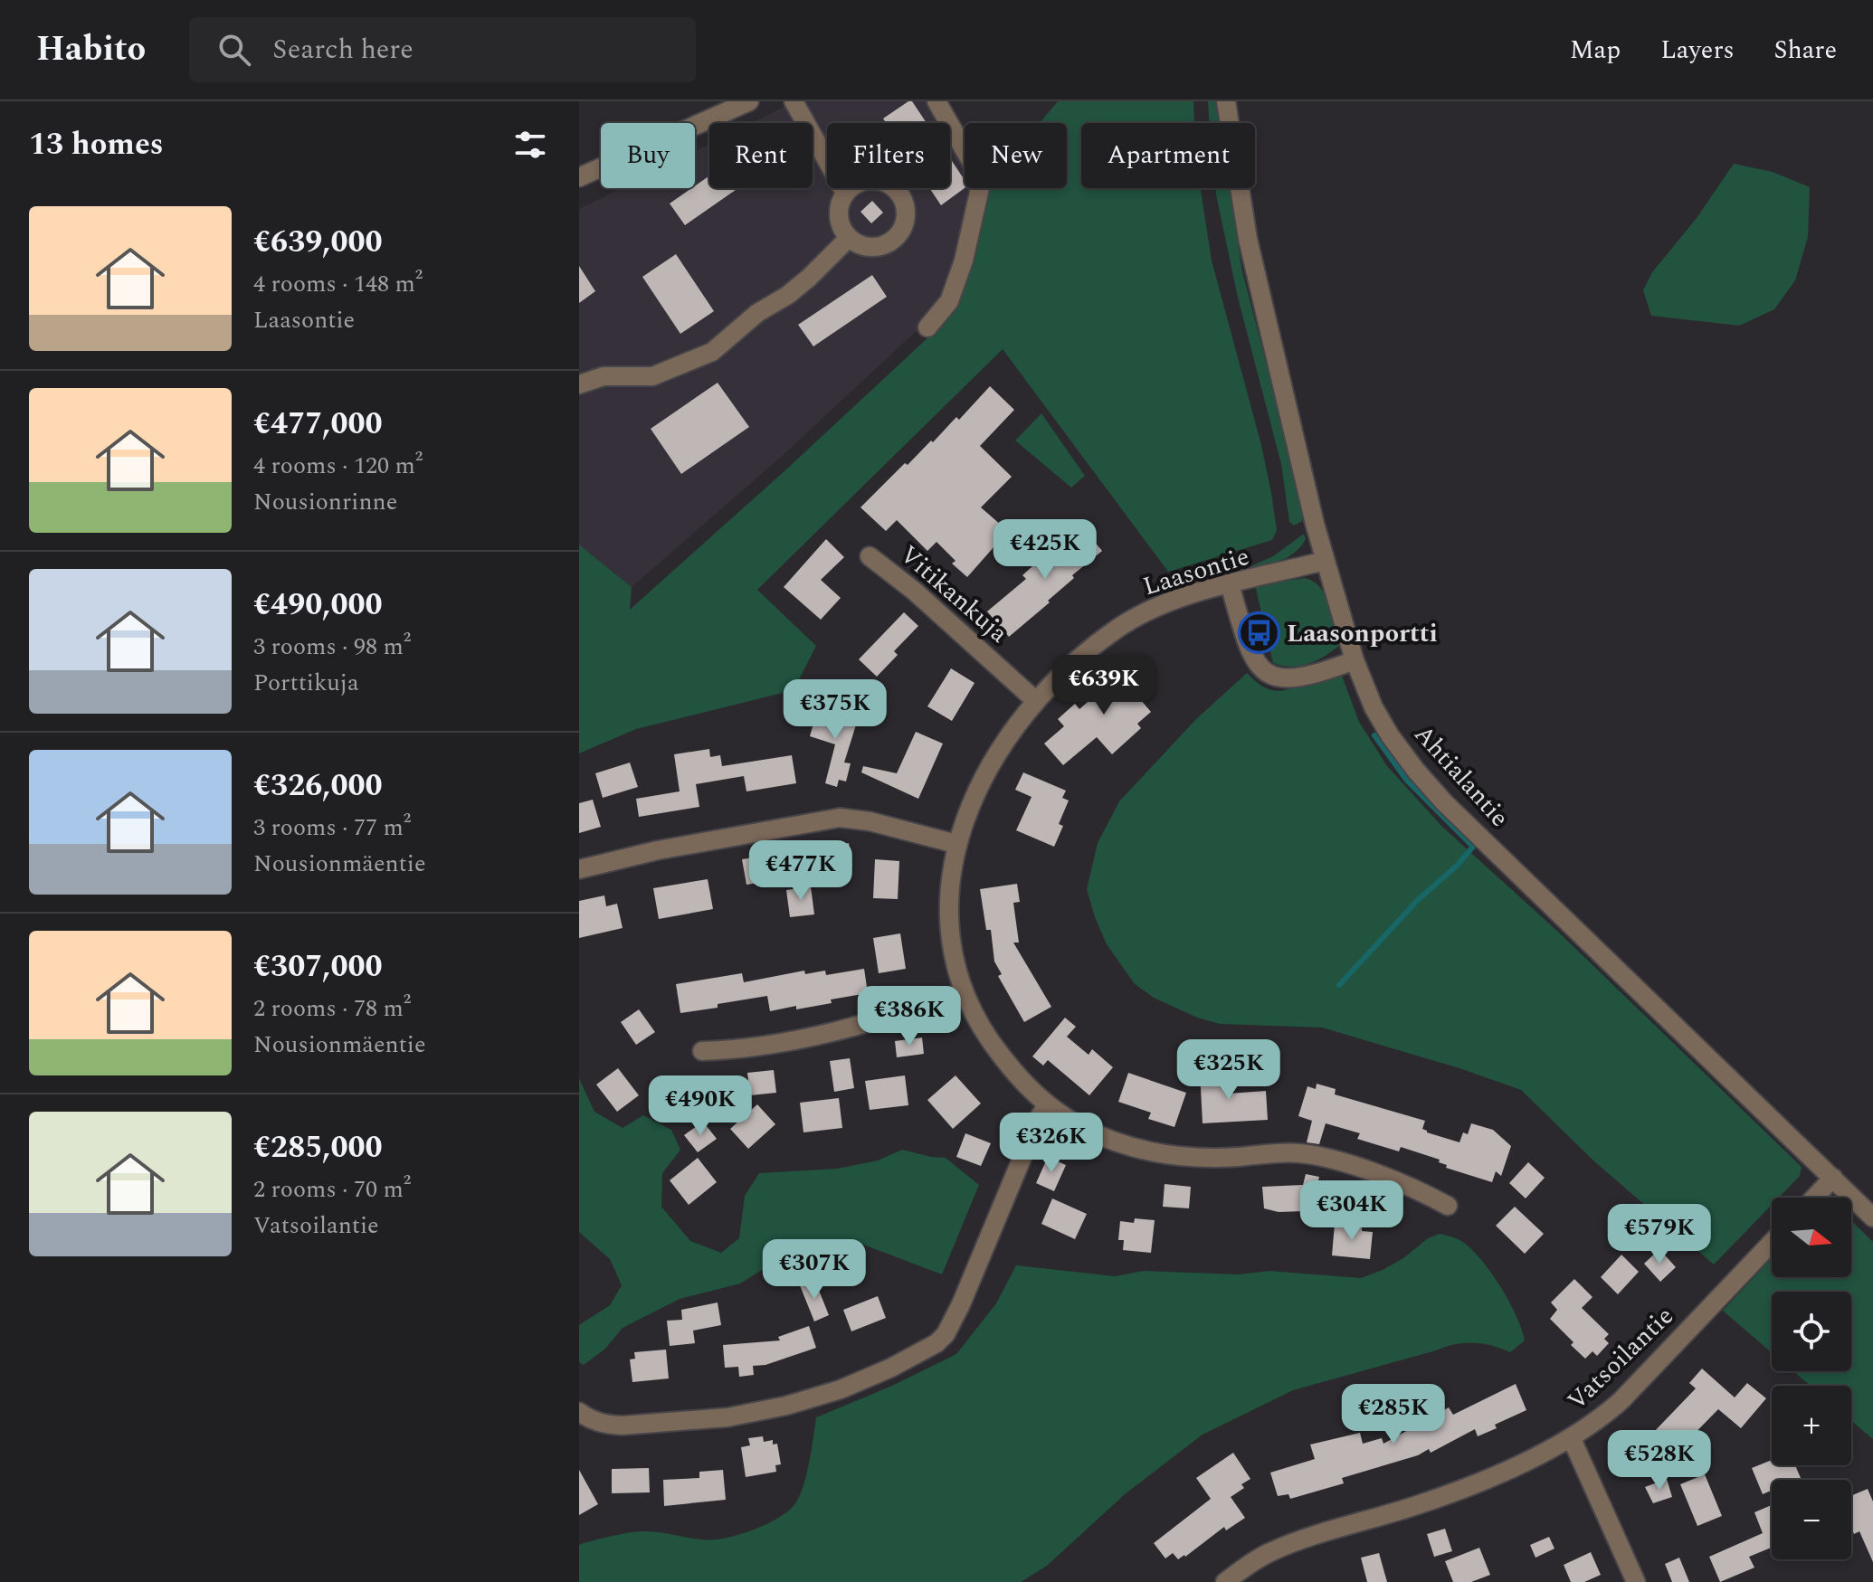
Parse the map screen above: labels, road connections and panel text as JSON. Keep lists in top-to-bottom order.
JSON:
{
  "streets": {
    "street": [
      "Laasontie",
      "Vitikankuja",
      "Ahtialantie",
      "Vatsoilantie"
    ]
  },
  "crossings": [
    ["Laasontie", "Vitikankuja"],
    ["Laasontie", "Ahtialantie"]
  ],
  "places": {
    "bus stop": ["Laasonportti"]
  },
  "north": "right",
  "page": {
    "header": "Habito",
    "search": "Search here",
    "nav": ["Map", "Layers", "Share"],
    "heading": "13 homes",
    "chip": [
      "Buy",
      "Rent",
      "Filters",
      "New",
      "Apartment"
    ],
    "list": [
      {
        "name": "€639,000",
        "note": "4 rooms · 148 m² · Laasontie"
      },
      {
        "name": "€477,000",
        "note": "4 rooms · 120 m² · Nousionrinne"
      },
      {
        "name": "€490,000",
        "note": "3 rooms · 98 m² · Porttikuja"
      },
      {
        "name": "€326,000",
        "note": "3 rooms · 77 m² · Nousionmäentie"
      },
      {
        "name": "€307,000",
        "note": "2 rooms · 78 m² · Nousionmäentie"
      },
      {
        "name": "€285,000",
        "note": "2 rooms · 70 m² · Vatsoilantie"
      }
    ],
    "price": [
      "€425K",
      "€639K",
      "€375K",
      "€477K",
      "€386K",
      "€325K",
      "€490K",
      "€326K",
      "€304K",
      "€579K",
      "€307K",
      "€285K",
      "€528K"
    ],
    "map_buttons": ["+", "−"]
  }
}
